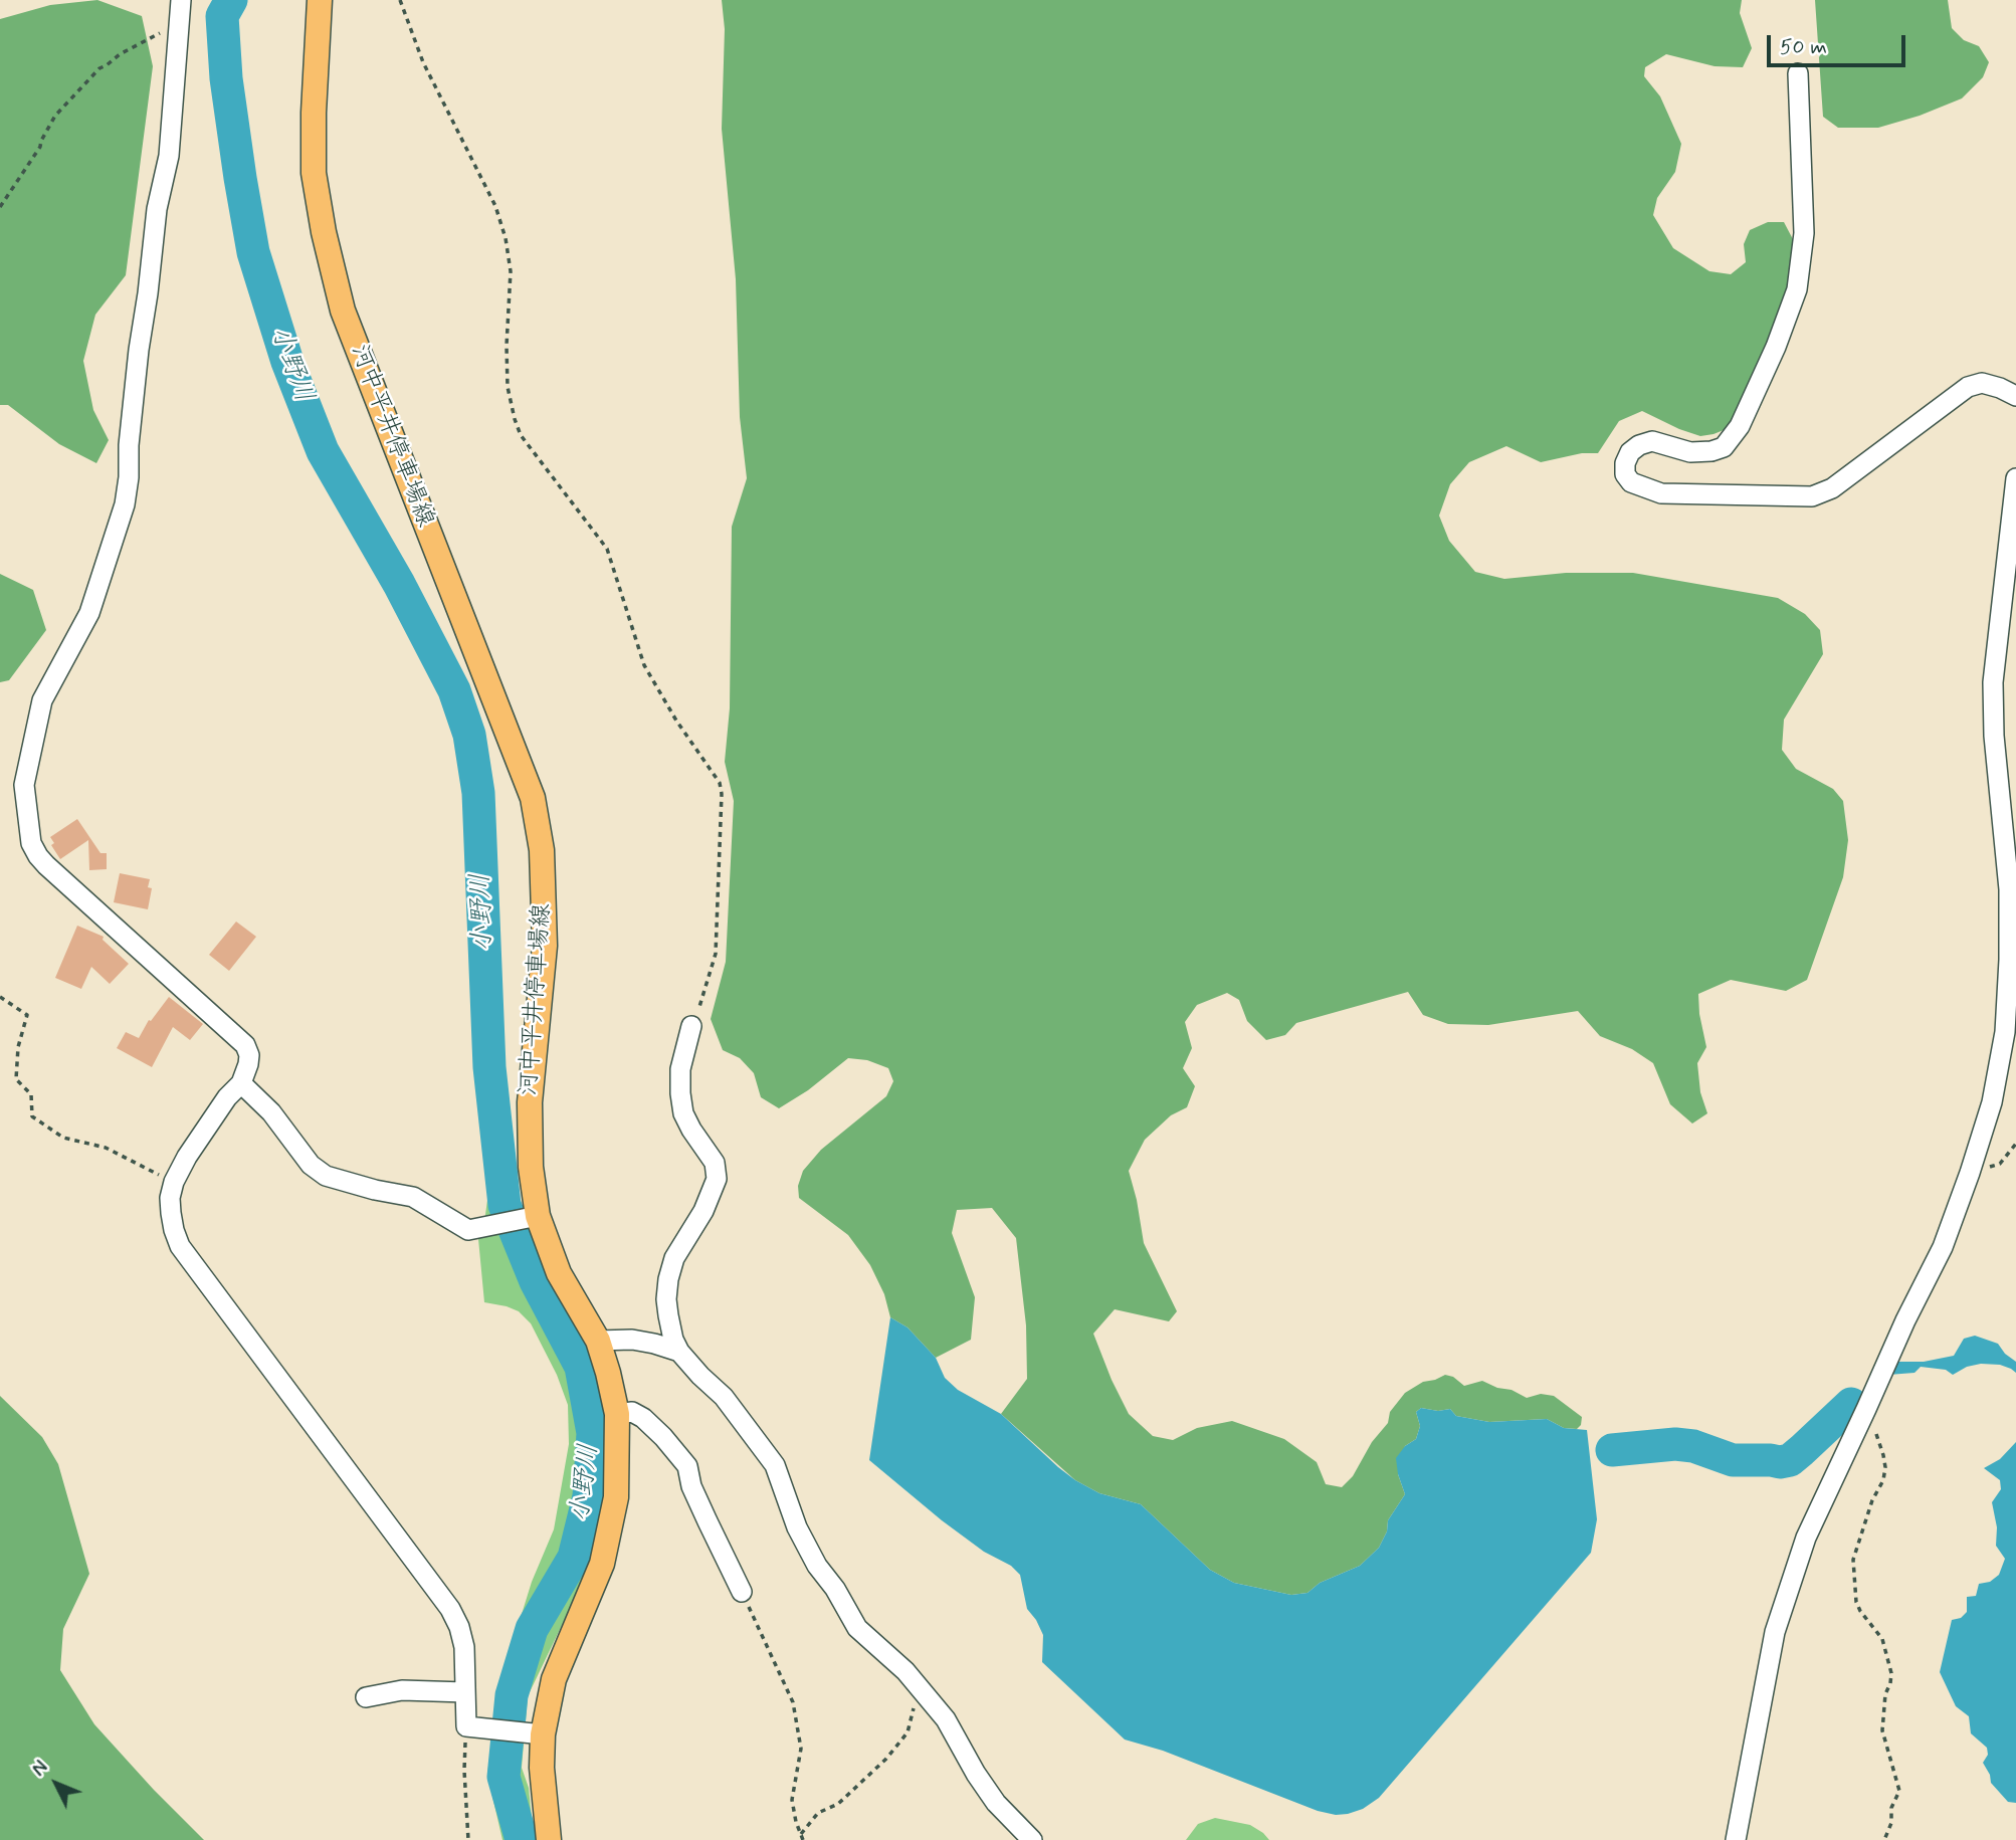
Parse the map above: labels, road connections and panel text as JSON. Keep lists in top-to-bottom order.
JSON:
{
  "streets": {
    "main road": ["河中平井停車場線"]
  },
  "water": ["小野川"],
  "scale_bar": "50 m",
  "north": "top left"
}
